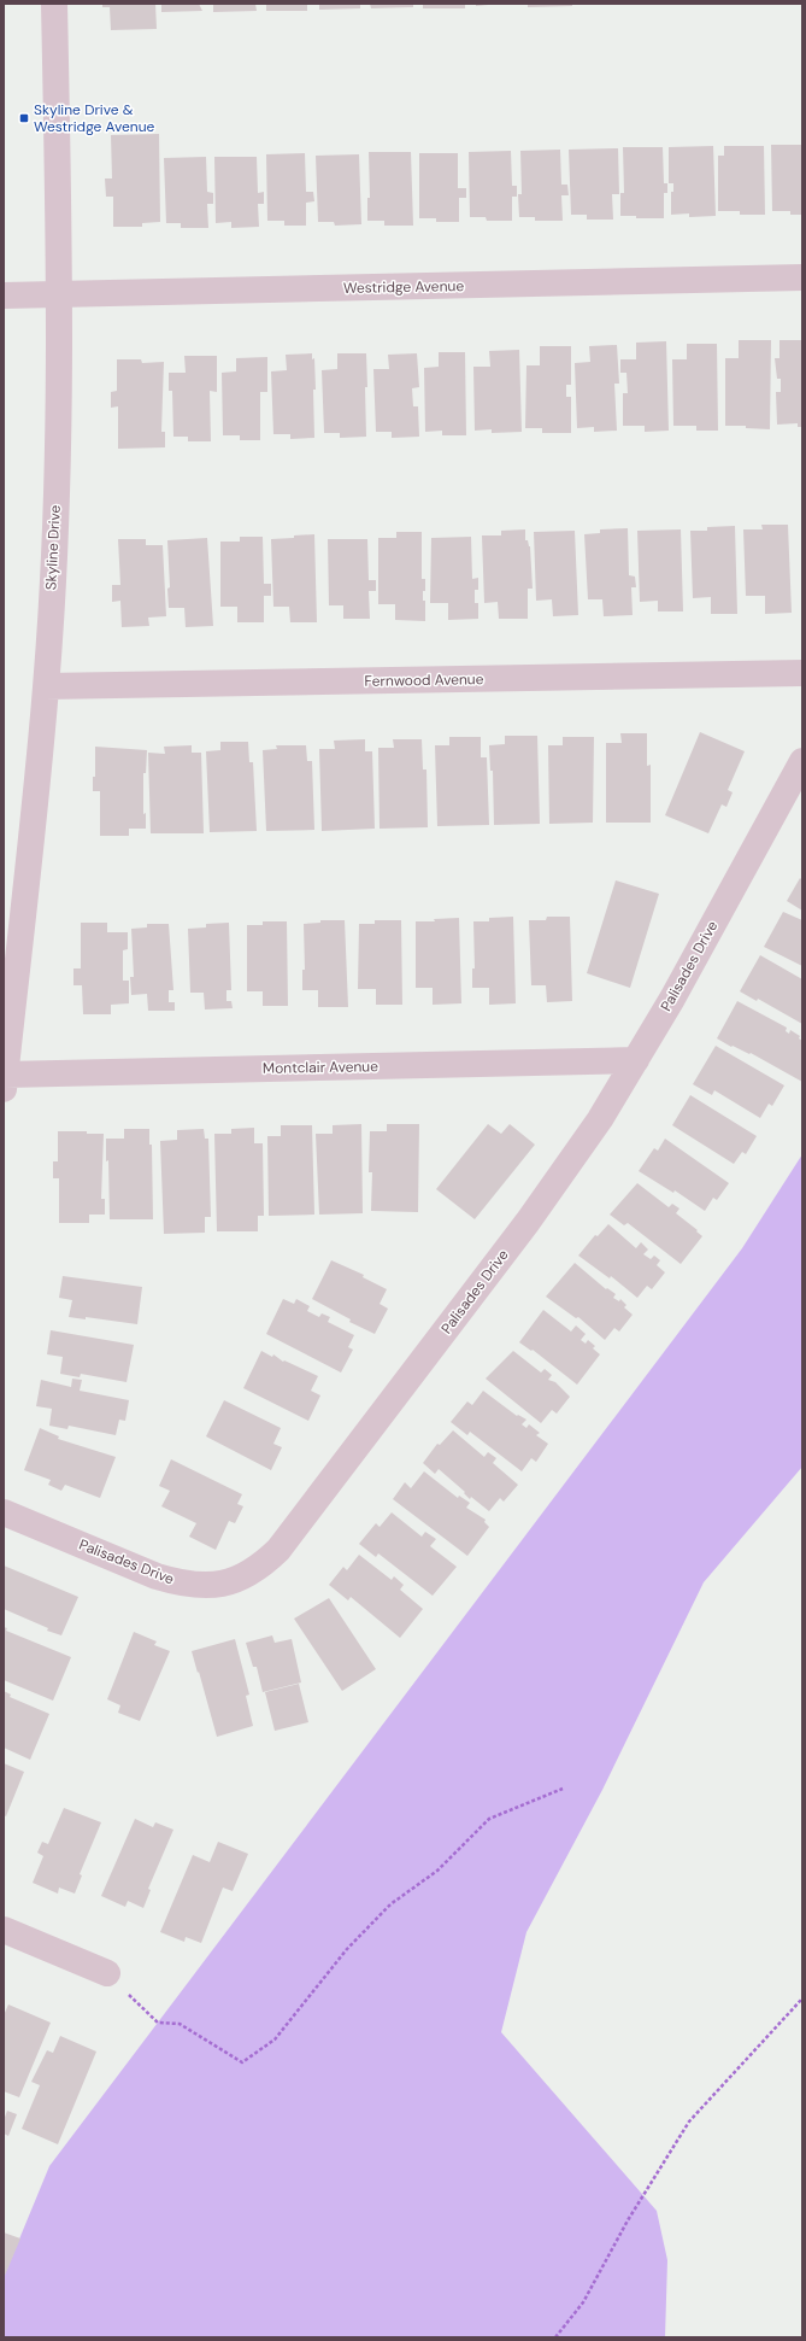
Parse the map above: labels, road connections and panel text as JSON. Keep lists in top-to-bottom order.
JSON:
{
  "streets": {
    "street": [
      "Westridge Avenue",
      "Skyline Drive",
      "Fernwood Avenue",
      "Palisades Drive",
      "Montclair Avenue"
    ]
  },
  "crossings": [
    ["Westridge Avenue", "Skyline Drive"],
    ["Skyline Drive", "Fernwood Avenue"],
    ["Skyline Drive", "Montclair Avenue"],
    ["Palisades Drive", "Montclair Avenue"]
  ],
  "places": {
    "transit": ["Skyline Drive & Westridge Avenue"]
  }
}
